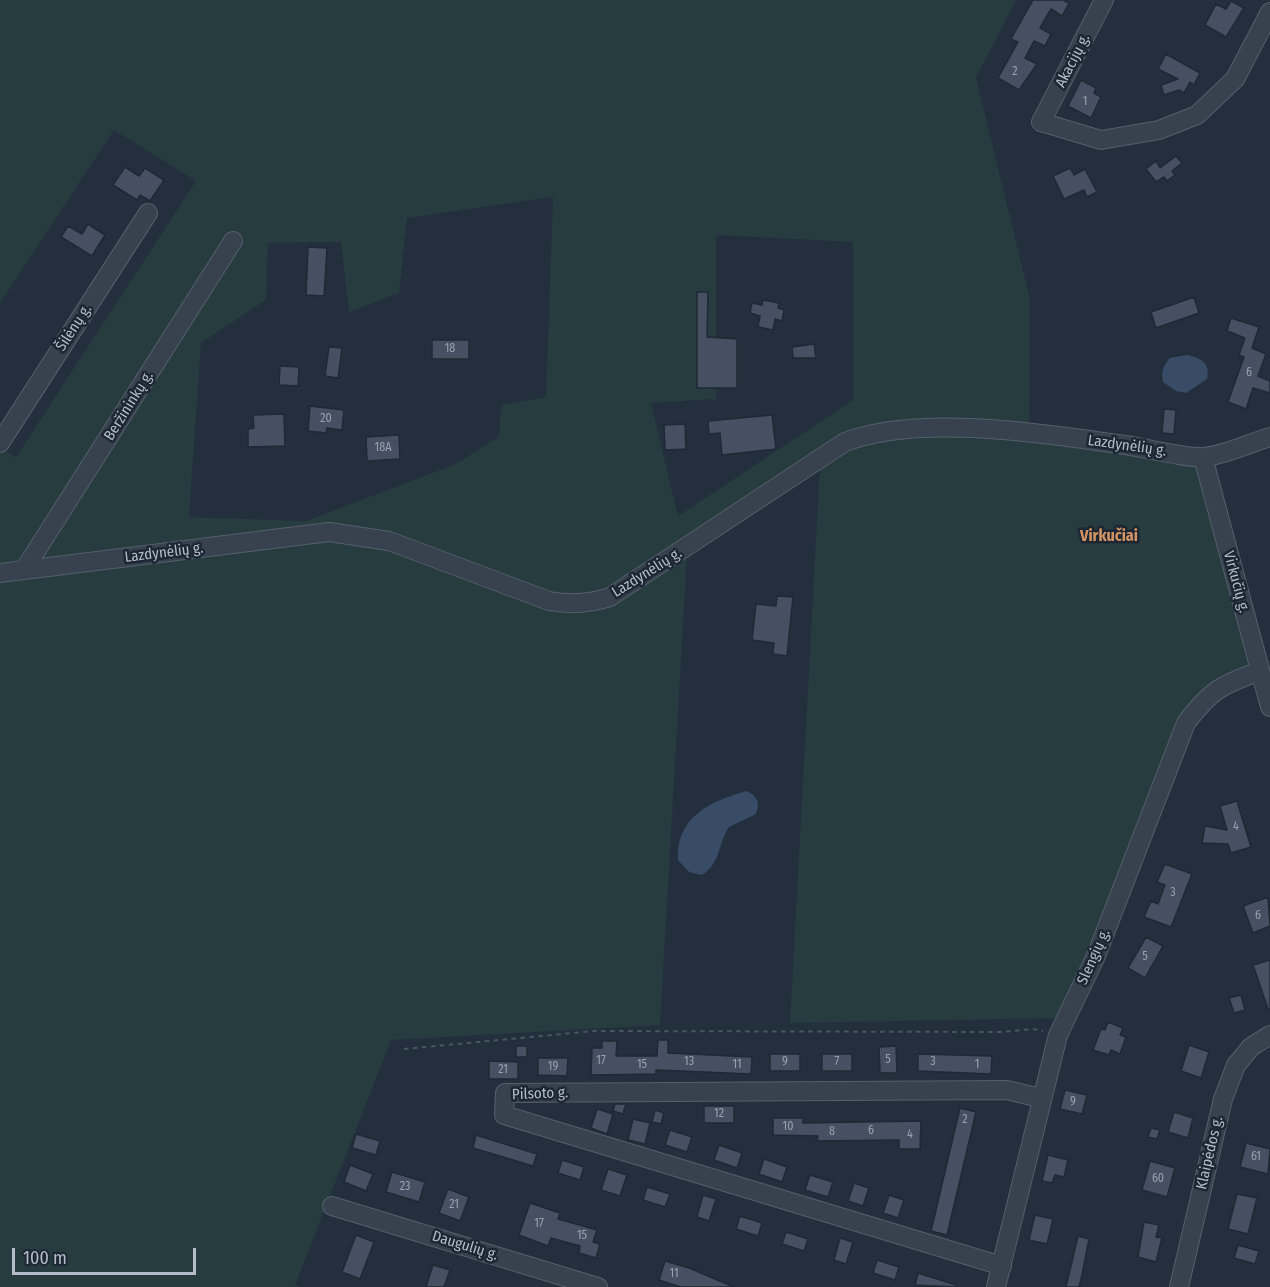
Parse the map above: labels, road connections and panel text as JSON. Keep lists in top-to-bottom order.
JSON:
{
  "streets": {
    "street": [
      "Akacijų g.",
      "Šilėnų g.",
      "Beržininkų g.",
      "Lazdynėlių g.",
      "Virkučių g.",
      "Slengių g.",
      "Pilsoto g.",
      "Klaipėdos g.",
      "Daugulių g."
    ]
  },
  "crossings": [
    ["Beržininkų g.", "Lazdynėlių g."],
    ["Lazdynėlių g.", "Virkučių g."],
    ["Virkučių g.", "Slengių g."],
    ["Slengių g.", "Pilsoto g."]
  ],
  "districts": ["Virkučiai"],
  "house_numbers": [
    "2",
    "1",
    "18",
    "6",
    "20",
    "18A",
    "4",
    "3",
    "6",
    "5",
    "5",
    "17",
    "13",
    "9",
    "7",
    "3",
    "15",
    "11",
    "1",
    "19",
    "21",
    "9",
    "12",
    "2",
    "10",
    "6",
    "8",
    "4",
    "61",
    "60",
    "23",
    "21",
    "17",
    "15",
    "11"
  ],
  "scale_bar": "100 m"
}
